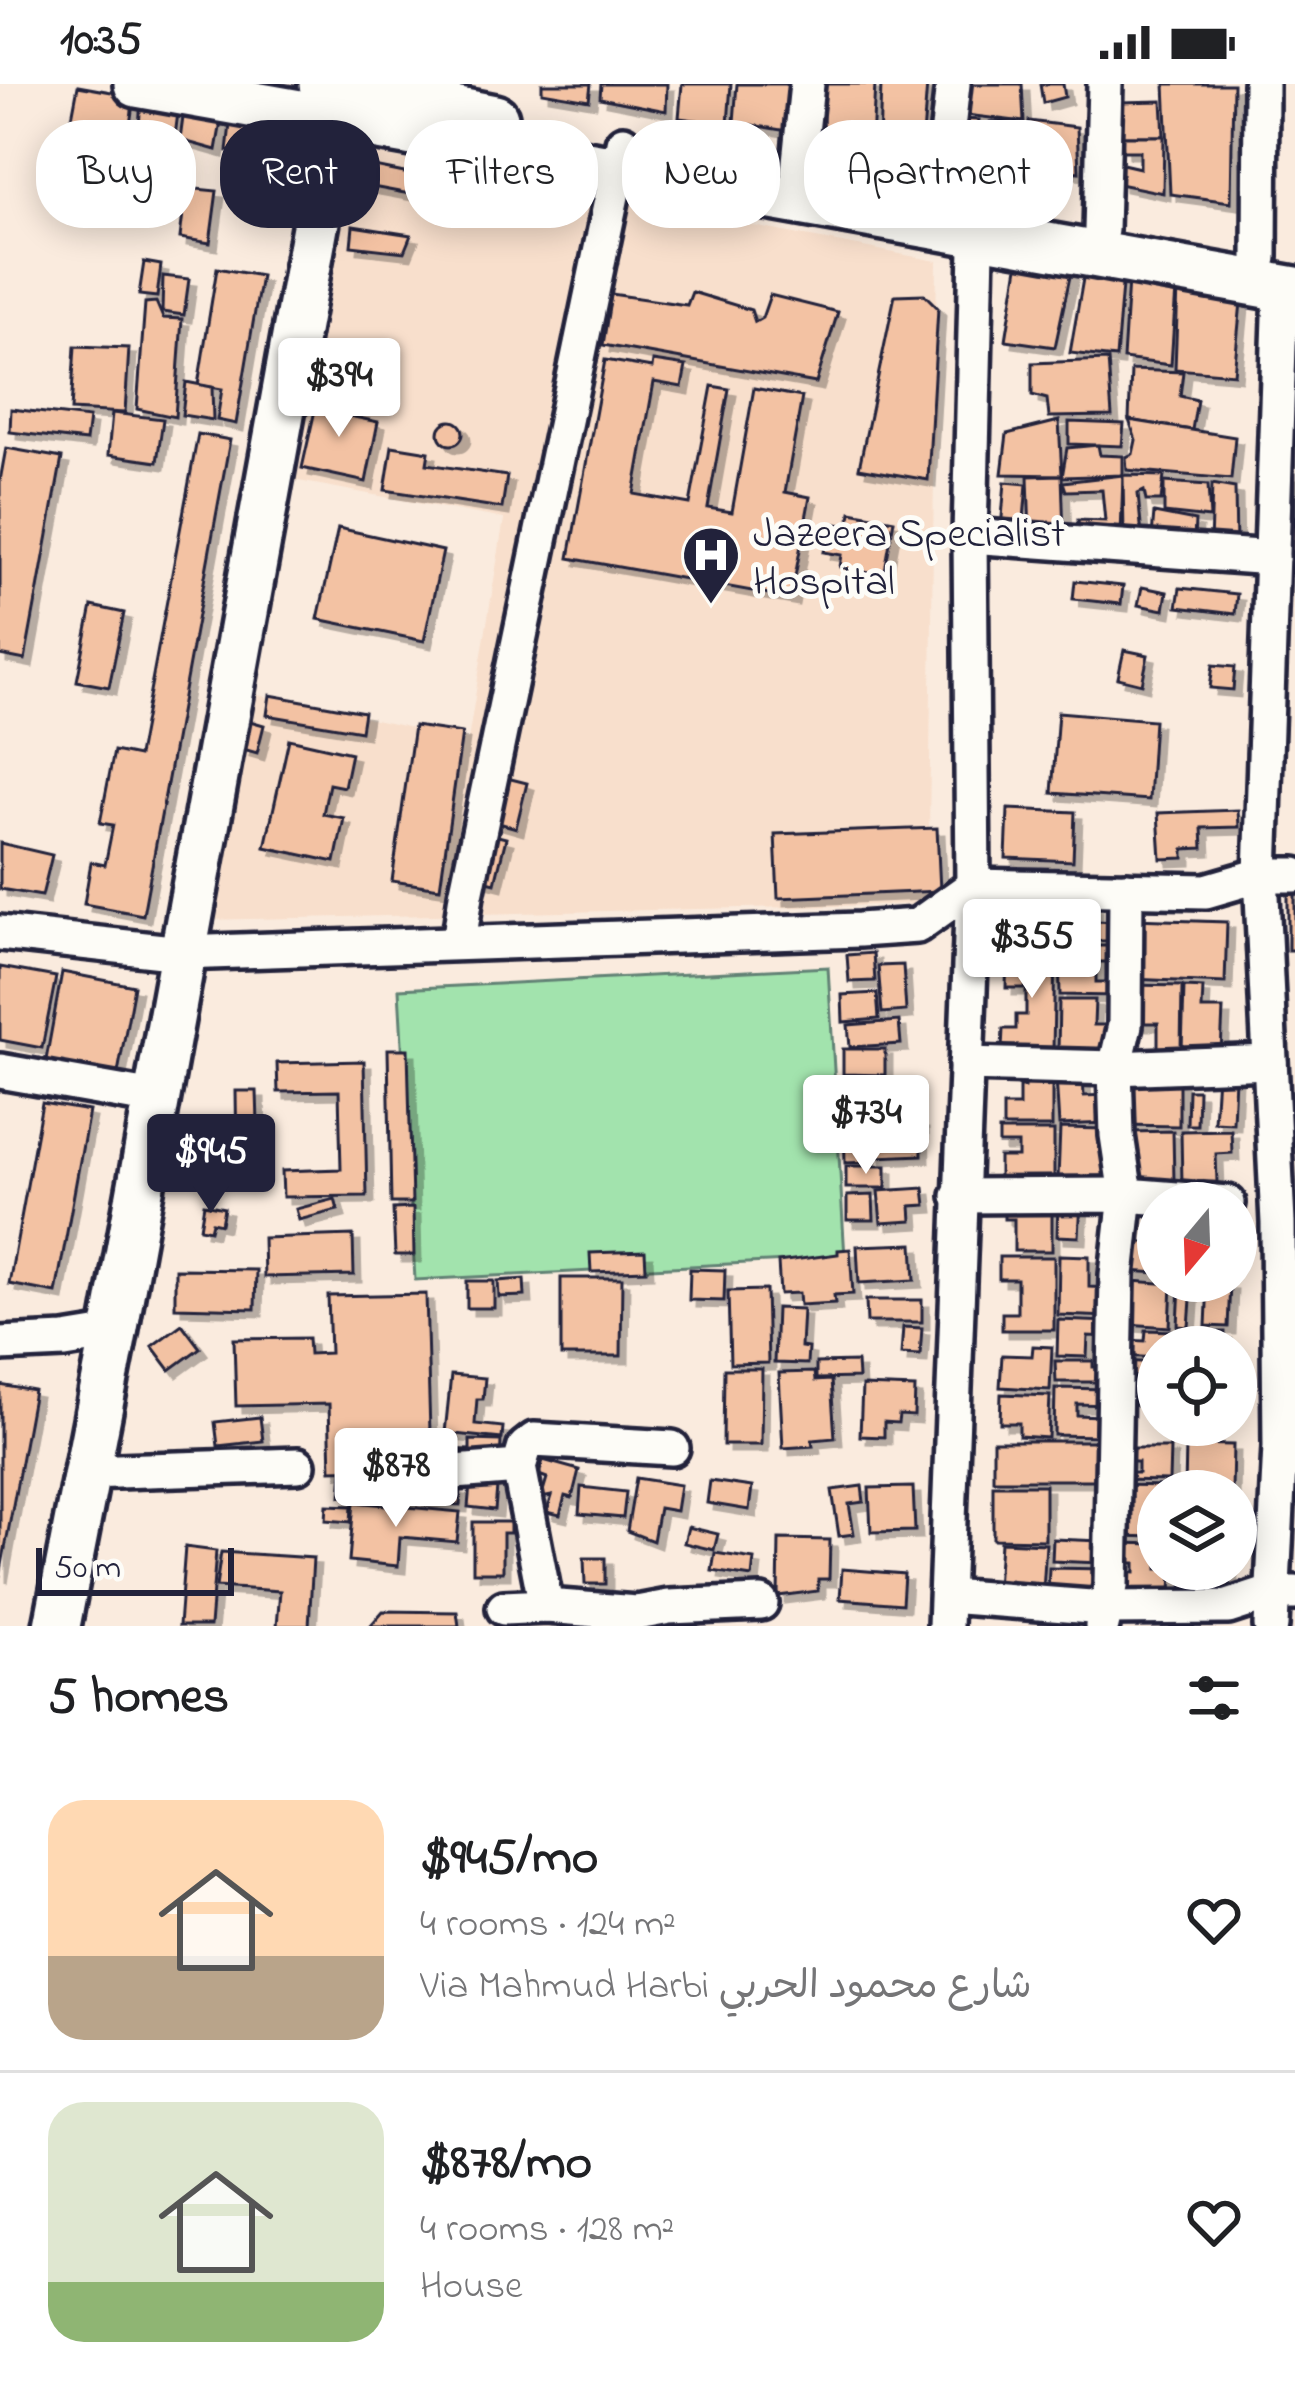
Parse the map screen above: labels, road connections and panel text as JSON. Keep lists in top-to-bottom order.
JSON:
{
  "places": {
    "hospital": ["Jazeera Specialist Hospital"]
  },
  "scale_bar": "50 m",
  "north": "bottom",
  "page": {
    "status": "10:35",
    "chip": [
      "Buy",
      "Rent",
      "Filters",
      "New",
      "Apartment"
    ],
    "price": [
      "$394",
      "$355",
      "$734",
      "$945",
      "$878"
    ],
    "scale": "50 m",
    "heading": "5 homes",
    "list": [
      {
        "name": "$945/mo",
        "note": "4 rooms · 124 m² · Via Mahmud Harbi شارع محمود الحربي"
      },
      {
        "name": "$878/mo",
        "note": "4 rooms · 128 m² · House"
      }
    ]
  }
}
